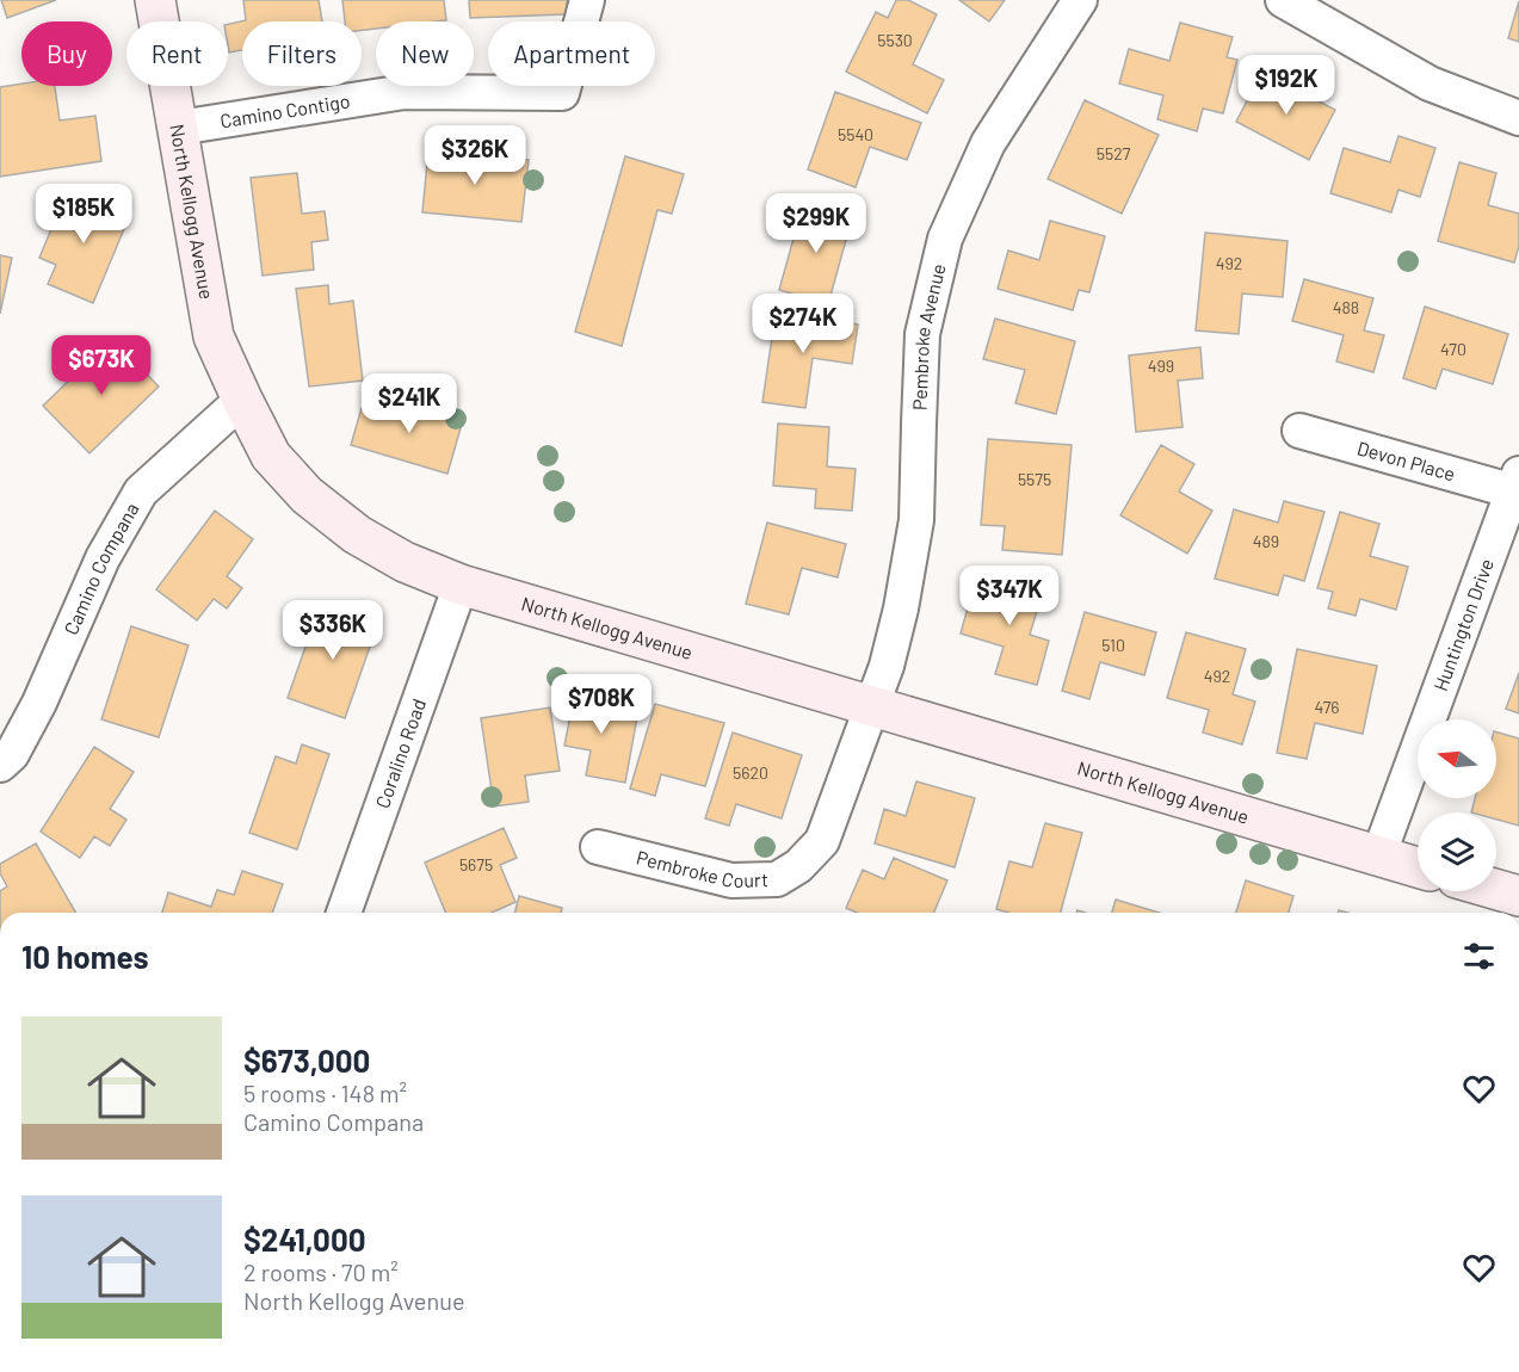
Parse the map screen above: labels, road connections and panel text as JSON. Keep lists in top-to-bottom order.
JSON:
{
  "streets": {
    "street": [
      "Camino Contigo",
      "North Kellogg Avenue",
      "Pembroke Avenue",
      "Devon Place",
      "Camino Compana",
      "Huntington Drive",
      "Coralino Road",
      "Pembroke Court"
    ]
  },
  "crossings": [
    ["Camino Contigo", "North Kellogg Avenue"],
    ["North Kellogg Avenue", "Pembroke Avenue"],
    ["North Kellogg Avenue", "Camino Compana"],
    ["North Kellogg Avenue", "Huntington Drive"],
    ["North Kellogg Avenue", "Coralino Road"],
    ["North Kellogg Avenue", "Pembroke Court"],
    ["Pembroke Avenue", "Pembroke Court"],
    ["Devon Place", "Huntington Drive"]
  ],
  "house_numbers": [
    "5530",
    "5540",
    "5527",
    "492",
    "488",
    "470",
    "499",
    "5575",
    "489",
    "510",
    "492",
    "476",
    "5620",
    "5675"
  ],
  "north": "left",
  "page": {
    "chip": [
      "Buy",
      "Rent",
      "Filters",
      "New",
      "Apartment"
    ],
    "price": [
      "$192K",
      "$326K",
      "$185K",
      "$299K",
      "$274K",
      "$673K",
      "$241K",
      "$347K",
      "$336K",
      "$708K"
    ],
    "heading": "10 homes",
    "list": [
      {
        "name": "$673,000",
        "note": "5 rooms · 148 m² · Camino Compana"
      },
      {
        "name": "$241,000",
        "note": "2 rooms · 70 m² · North Kellogg Avenue"
      }
    ]
  }
}
